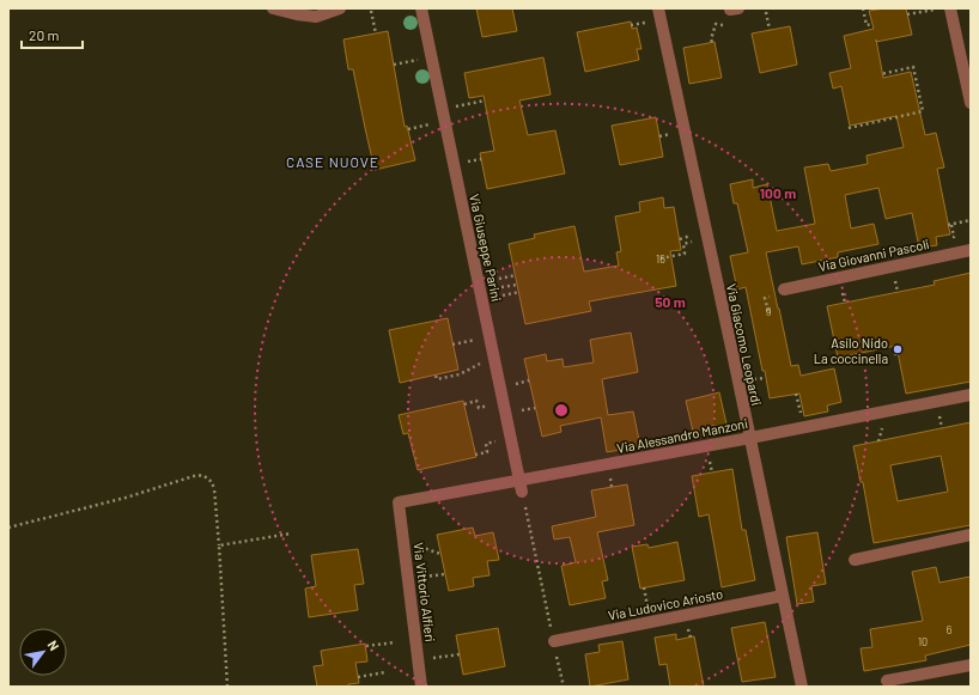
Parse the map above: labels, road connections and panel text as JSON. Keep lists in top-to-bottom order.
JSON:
{
  "streets": {
    "street": [
      "Via Giuseppe Parini",
      "Via Giovanni Pascoli",
      "Via Giacomo Leopardi",
      "Via Alessandro Manzoni",
      "Via Vittorio Alfieri",
      "Via Ludovico Ariosto"
    ]
  },
  "crossings": [
    ["Via Giuseppe Parini", "Via Alessandro Manzoni"],
    ["Via Giacomo Leopardi", "Via Alessandro Manzoni"],
    ["Via Giacomo Leopardi", "Via Ludovico Ariosto"],
    ["Via Alessandro Manzoni", "Via Vittorio Alfieri"]
  ],
  "districts": ["CASE NUOVE"],
  "places": ["Asilo Nido La coccinella"],
  "house_numbers": [
    "16",
    "9",
    "6",
    "10"
  ],
  "scale_bar": "20 m",
  "north": "top right",
  "rings": ["100 m", "50 m"]
}
